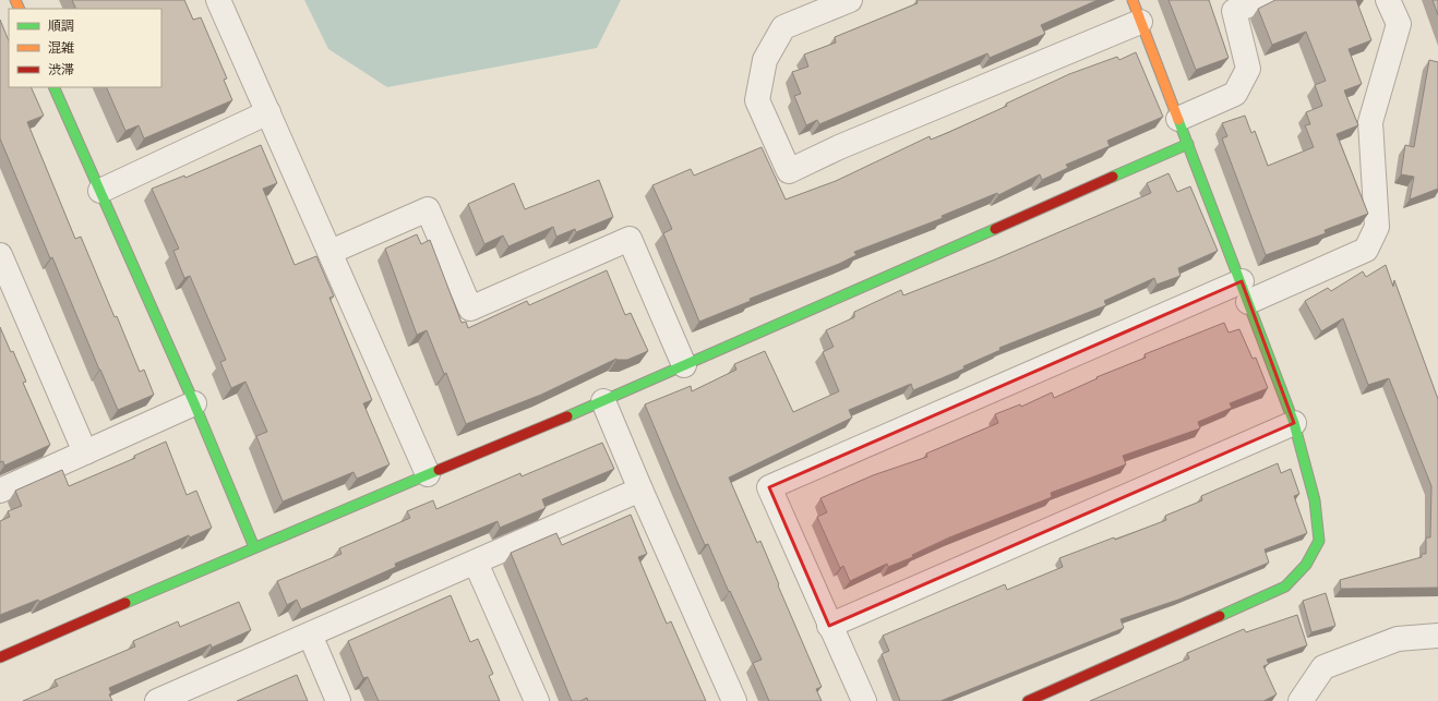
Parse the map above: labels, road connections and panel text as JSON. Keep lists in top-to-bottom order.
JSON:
{
  "legend": ["順調", "混雑", "渋滞"]
}
